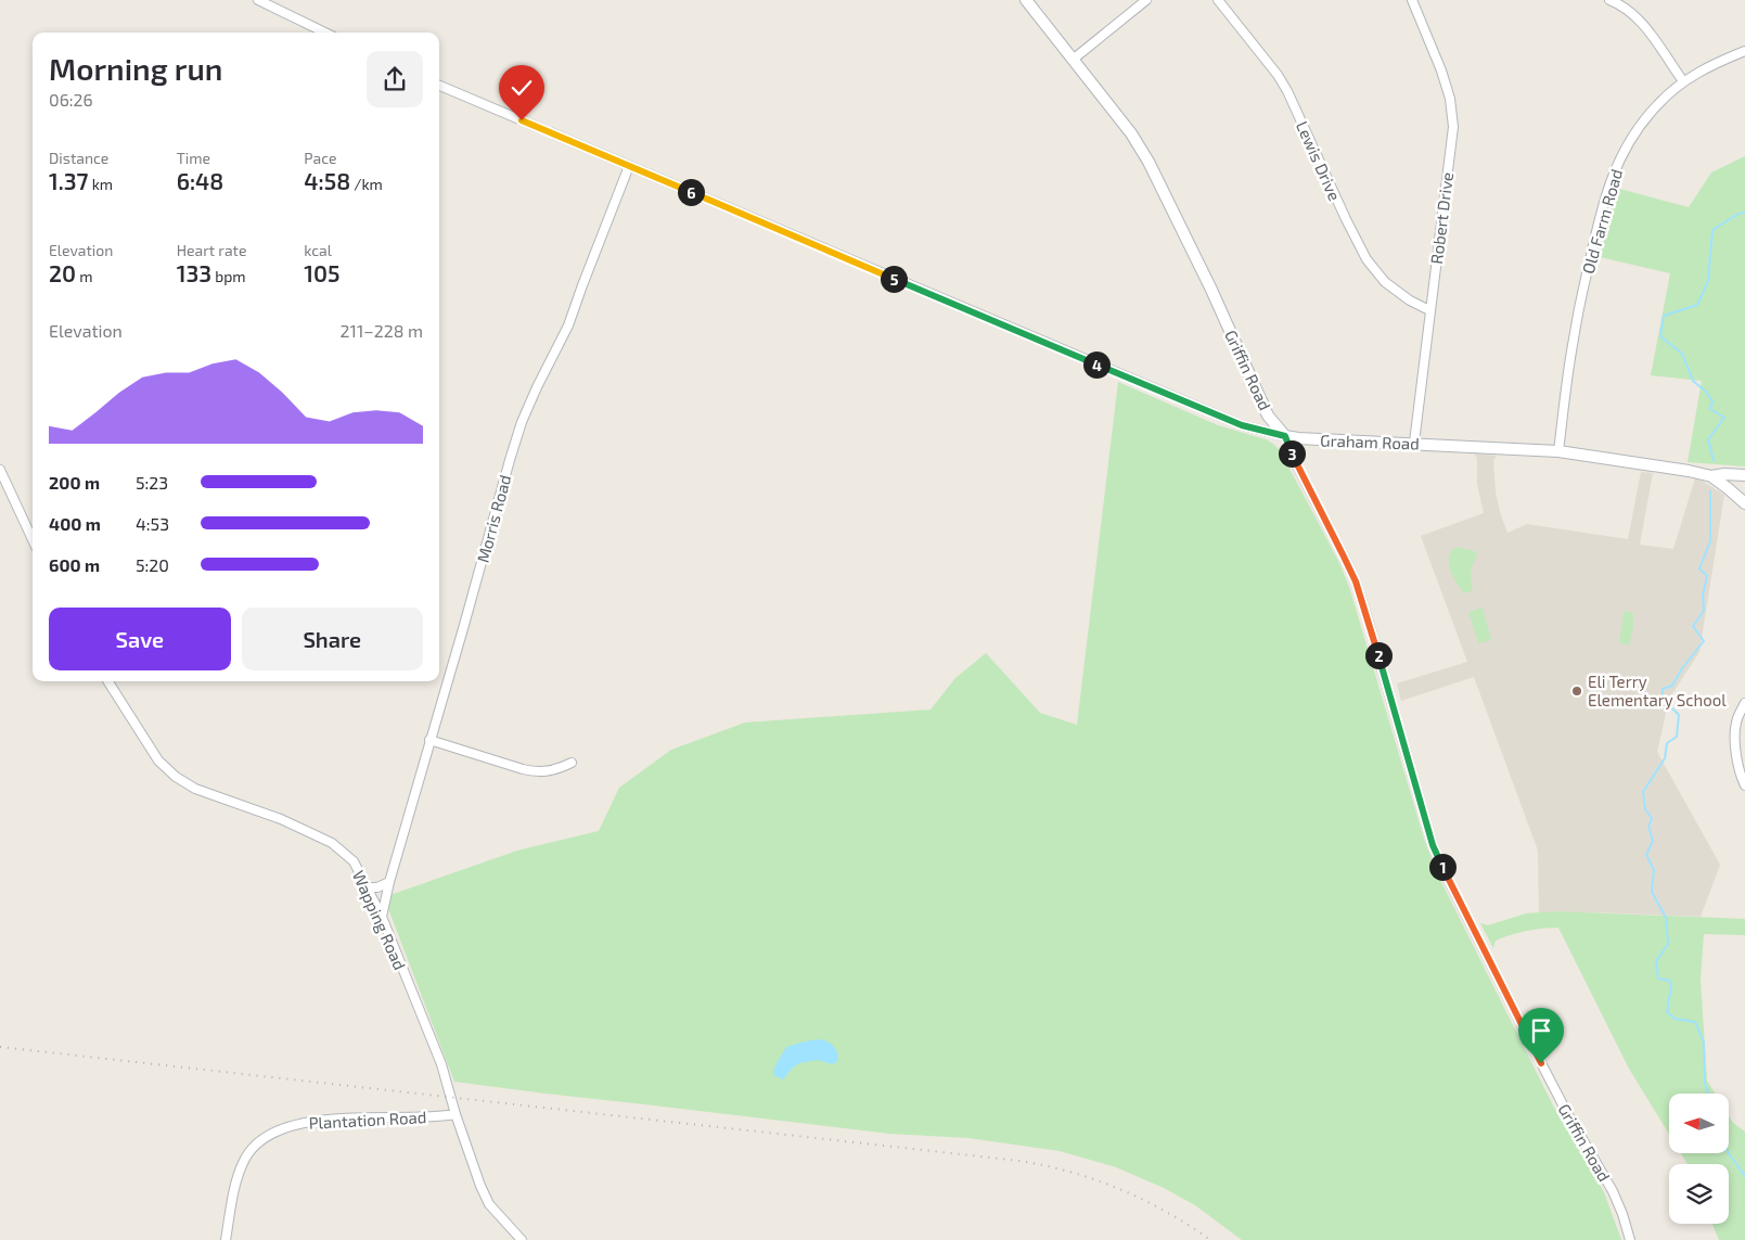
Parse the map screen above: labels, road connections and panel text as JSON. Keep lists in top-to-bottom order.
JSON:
{
  "streets": {
    "street": [
      "Lewis Drive",
      "Robert Drive",
      "Old Farm Road",
      "Griffin Road",
      "Graham Road",
      "Morris Road",
      "Wapping Road",
      "Plantation Road"
    ]
  },
  "crossings": [
    ["Lewis Drive", "Robert Drive"],
    ["Robert Drive", "Graham Road"],
    ["Old Farm Road", "Graham Road"],
    ["Griffin Road", "Graham Road"],
    ["Graham Road", "Morris Road"],
    ["Morris Road", "Wapping Road"],
    ["Wapping Road", "Plantation Road"]
  ],
  "places": ["Eli Terry Elementary School"],
  "north": "left",
  "page": {
    "heading": ["Morning run", "06:26"],
    "stats": [
      ["Distance", "1.37 km"],
      ["Time", "6:48"],
      ["Pace", "4:58 /km"],
      ["Elevation", "20 m"],
      ["Heart rate", "133 bpm"],
      ["kcal", "105"]
    ],
    "pins": [
      "6",
      "5",
      "4",
      "3",
      "2",
      "1"
    ],
    "chart": ["Elevation", "211–228 m"],
    "list": [
      {
        "name": "200 m",
        "note": "5:23"
      },
      {
        "name": "400 m",
        "note": "4:53"
      },
      {
        "name": "600 m",
        "note": "5:20"
      }
    ],
    "buttons": ["Save", "Share"]
  }
}
